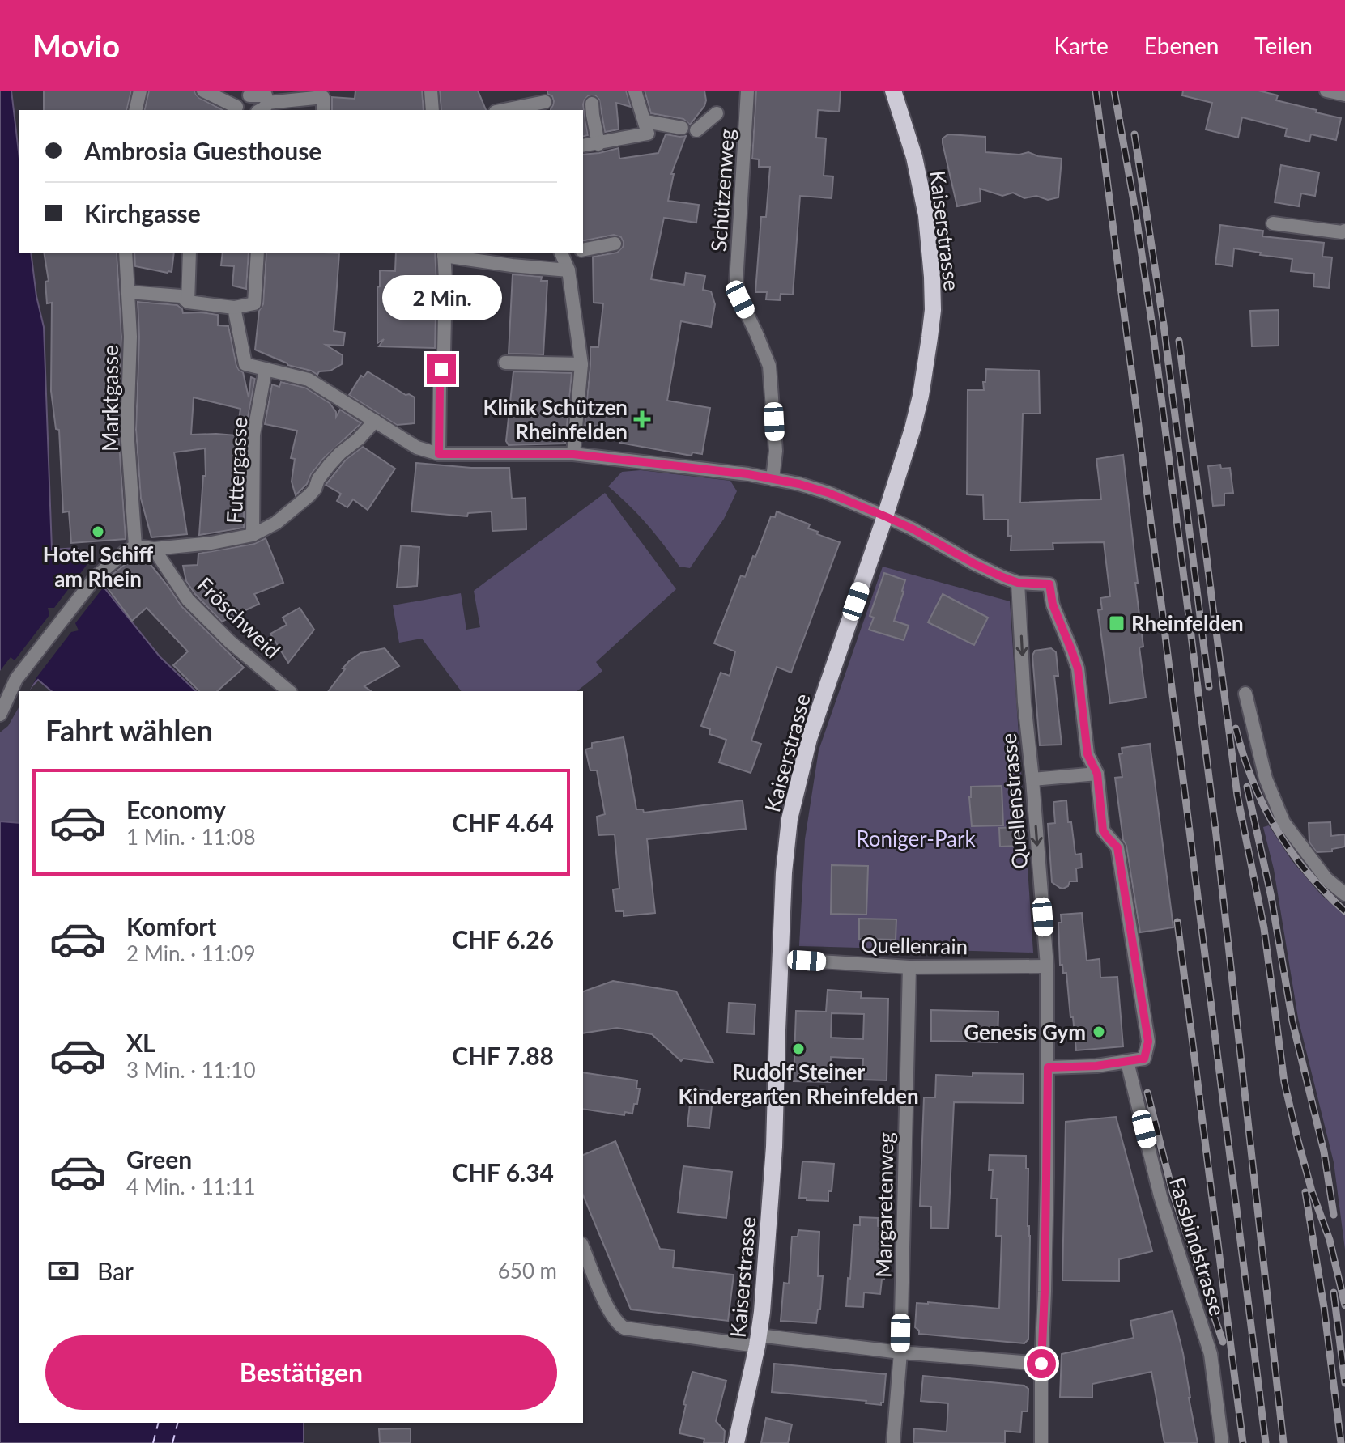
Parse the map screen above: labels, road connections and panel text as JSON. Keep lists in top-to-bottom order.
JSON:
{
  "streets": {
    "main road": ["Kaiserstrasse"],
    "street": [
      "Schützenweg",
      "Marktgasse",
      "Futtergasse",
      "Fröschweid",
      "Quellenstrasse",
      "Quellenrain",
      "Margaretenweg",
      "Fassbindstrasse"
    ]
  },
  "crossings": [
    ["Kaiserstrasse", "Quellenrain"],
    ["Quellenstrasse", "Quellenrain"],
    ["Quellenrain", "Margaretenweg"]
  ],
  "parks": ["Roniger-Park"],
  "places": {
    "health": ["Klinik Schützen Rheinfelden"],
    "other": ["Hotel Schiff am Rhein", "Genesis Gym", "Rudolf Steiner Kindergarten Rheinfelden"],
    "transit": ["Rheinfelden"]
  },
  "page": {
    "header": "Movio",
    "nav": ["Karte", "Ebenen", "Teilen"],
    "banner": ["Ambrosia Guesthouse", "Kirchgasse"],
    "bubble": "2 Min.",
    "heading": "Fahrt wählen",
    "list": [
      {
        "name": "Economy",
        "note": "1 Min. · 11:08",
        "value": "CHF 4.64"
      },
      {
        "name": "Komfort",
        "note": "2 Min. · 11:09",
        "value": "CHF 6.26"
      },
      {
        "name": "XL",
        "note": "3 Min. · 11:10",
        "value": "CHF 7.88"
      },
      {
        "name": "Green",
        "note": "4 Min. · 11:11",
        "value": "CHF 6.34"
      }
    ],
    "pay": ["Bar", "650 m"],
    "buttons": "Bestätigen"
  }
}
